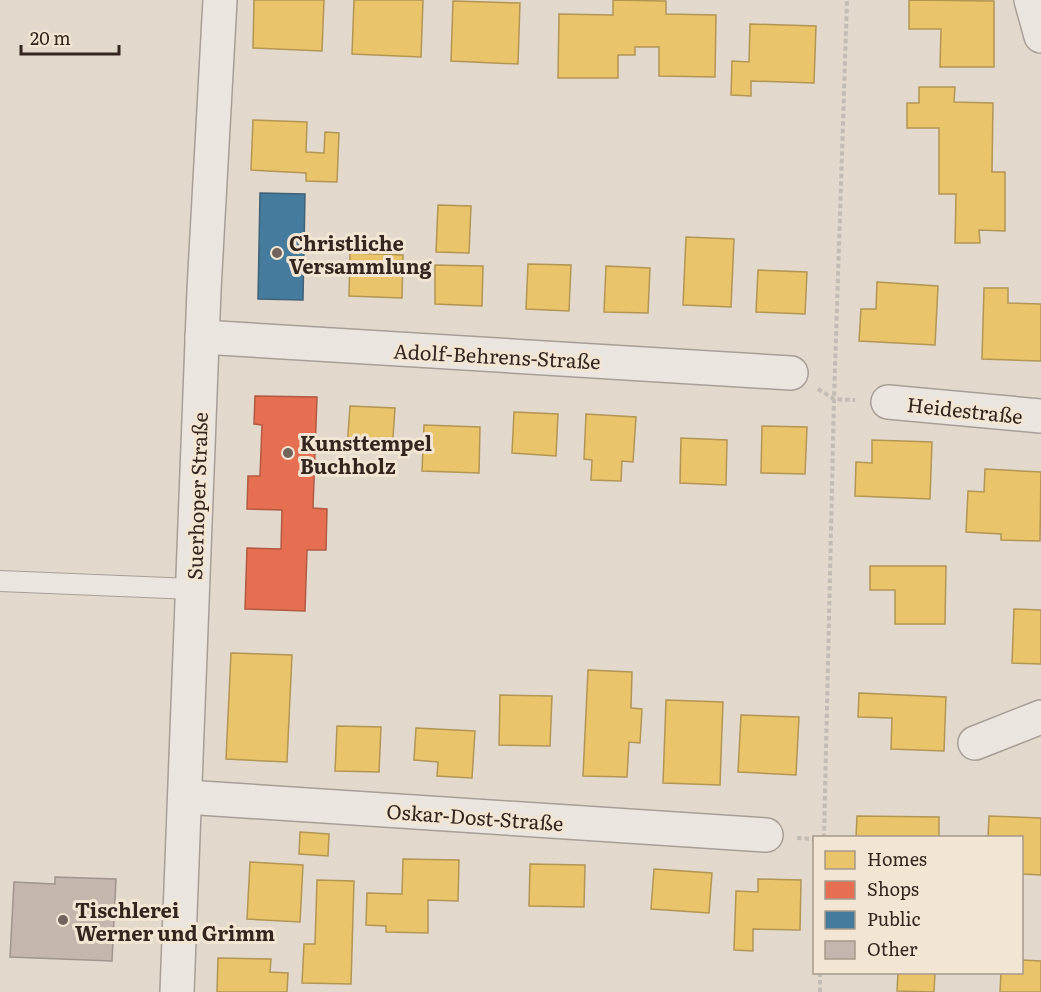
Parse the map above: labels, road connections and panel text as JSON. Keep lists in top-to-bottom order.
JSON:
{
  "streets": {
    "street": [
      "Adolf-Behrens-Straße",
      "Heidestraße",
      "Suerhoper Straße",
      "Oskar-Dost-Straße"
    ]
  },
  "crossings": [
    ["Adolf-Behrens-Straße", "Suerhoper Straße"],
    ["Suerhoper Straße", "Oskar-Dost-Straße"]
  ],
  "places": ["Christliche Versammlung", "Kunsttempel Buchholz", "Tischlerei Werner und Grimm"],
  "legend": [
    "Homes",
    "Shops",
    "Public",
    "Other"
  ],
  "scale_bar": "20 m"
}
